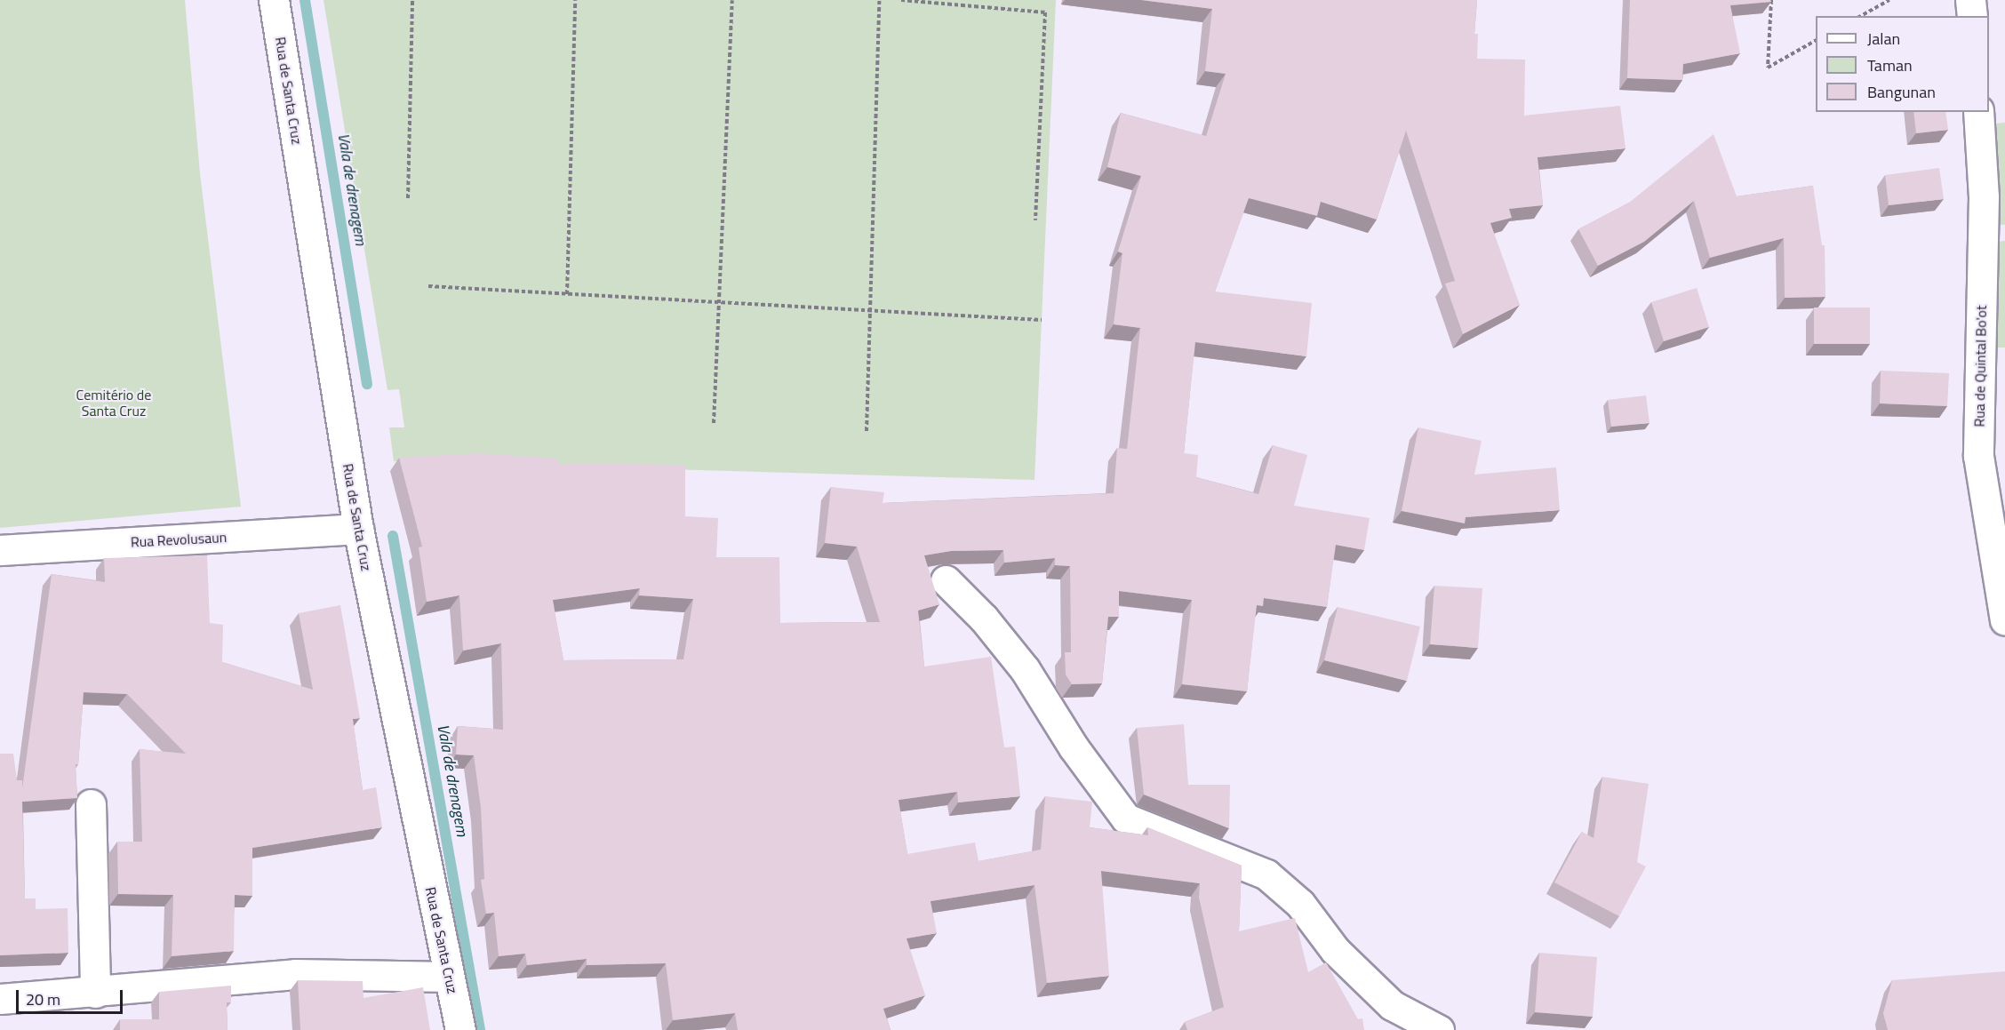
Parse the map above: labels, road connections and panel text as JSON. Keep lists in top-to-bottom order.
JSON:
{
  "streets": {
    "street": ["Rua de Santa Cruz", "Rua de Quintal Bo'ot", "Rua Revolusaun"]
  },
  "crossings": [
    ["Rua de Santa Cruz", "Rua Revolusaun"]
  ],
  "water": ["Vala de drenagem"],
  "parks": ["Cemitério de Santa Cruz"],
  "legend": ["Jalan", "Taman", "Bangunan"],
  "scale_bar": "20 m"
}
